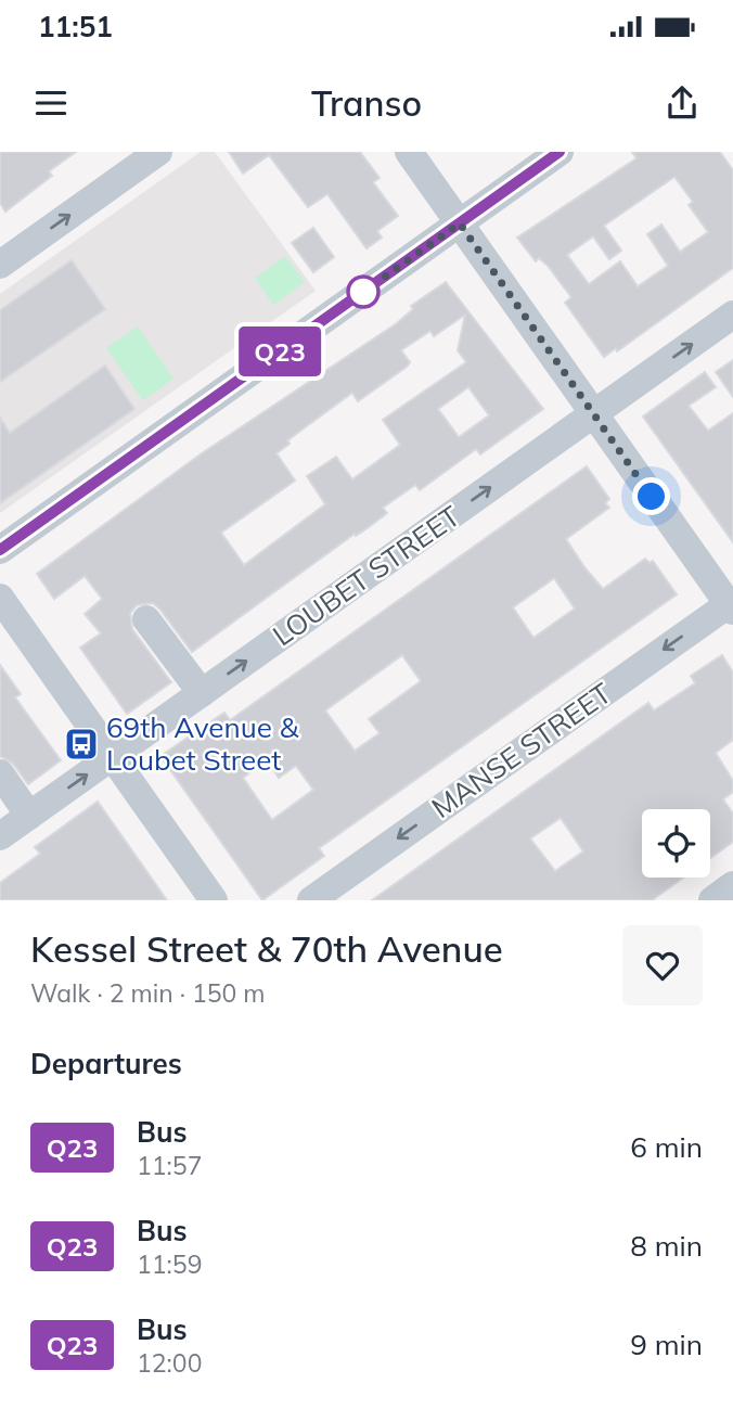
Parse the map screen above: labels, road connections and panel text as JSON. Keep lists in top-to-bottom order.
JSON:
{
  "streets": {
    "street": ["LOUBET STREET", "MANSE STREET"]
  },
  "one_way": ["MANSE STREET"],
  "places": {
    "bus stop": ["69th Avenue & Loubet Street"]
  },
  "lines": ["bus line Q23"],
  "page": {
    "status": "11:51",
    "header": "Transo",
    "on_map": "Q23",
    "heading": [
      ["Kessel Street & 70th Avenue", "Walk · 2 min · 150 m"],
      "Departures"
    ],
    "list": [
      {
        "mark": "Q23",
        "name": "Bus",
        "note": "11:57",
        "value": "6 min"
      },
      {
        "mark": "Q23",
        "name": "Bus",
        "note": "11:59",
        "value": "8 min"
      },
      {
        "mark": "Q23",
        "name": "Bus",
        "note": "12:00",
        "value": "9 min"
      }
    ]
  }
}
